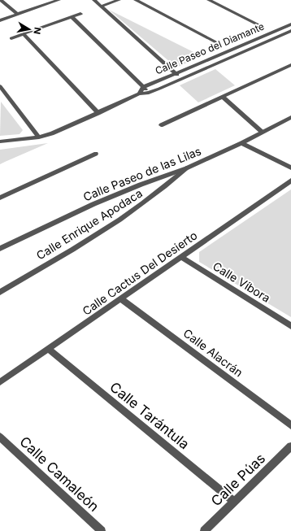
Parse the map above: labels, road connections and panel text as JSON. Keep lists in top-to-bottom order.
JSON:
{
  "streets": {
    "street": [
      "Calle Paseo del Diamante",
      "Calle Paseo de las Lilas",
      "Calle Enrique Apodaca",
      "Calle Cactus Del Desierto",
      "Calle Víbora",
      "Calle Alacrán",
      "Calle Tarántula",
      "Calle Camaleón",
      "Calle Púas"
    ]
  },
  "crossings": [
    ["Calle Paseo de las Lilas", "Calle Enrique Apodaca"],
    ["Calle Cactus Del Desierto", "Calle Víbora"],
    ["Calle Cactus Del Desierto", "Calle Alacrán"],
    ["Calle Cactus Del Desierto", "Calle Tarántula"],
    ["Calle Tarántula", "Calle Púas"]
  ],
  "north": "right"
}
